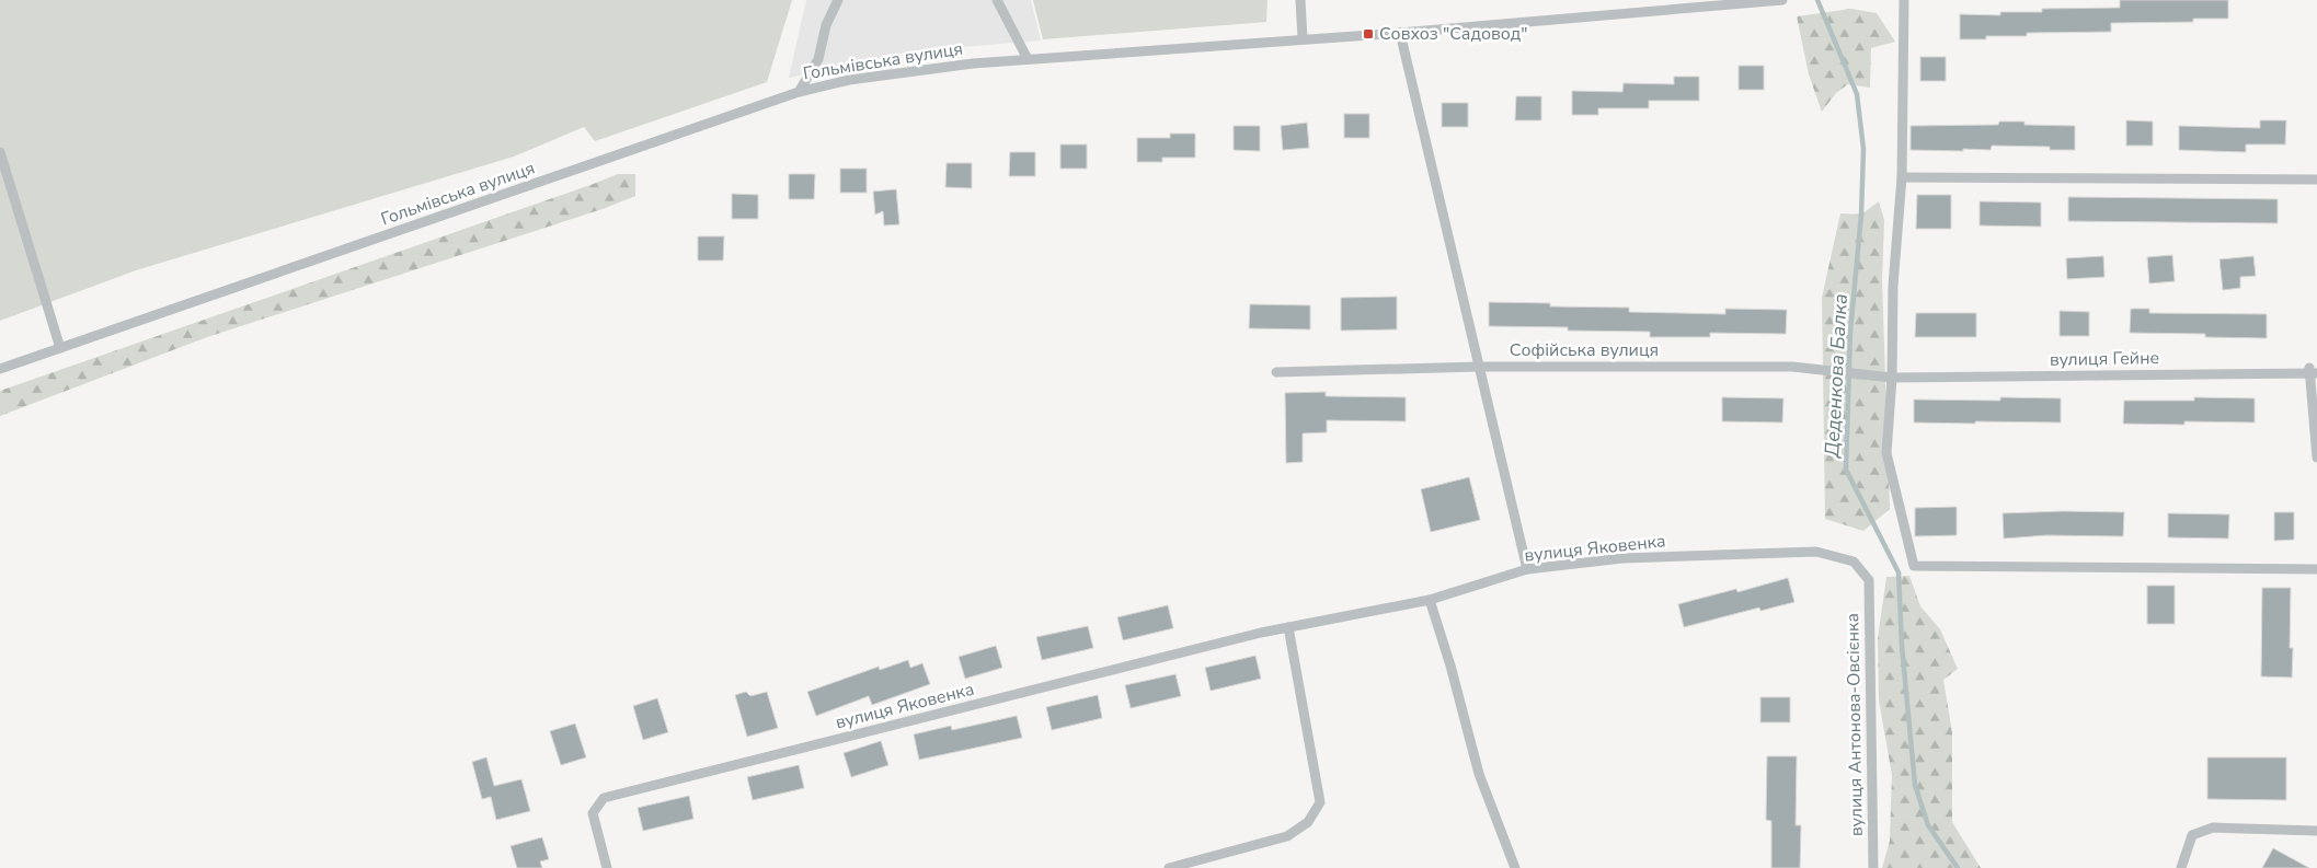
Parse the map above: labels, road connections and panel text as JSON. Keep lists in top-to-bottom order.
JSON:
{
  "streets": {
    "street": [
      "Гольмівська вулиця",
      "Софійська вулиця",
      "вулиця Гейне",
      "вулиця Яковенка",
      "вулиця Антонова-Овсієнка"
    ]
  },
  "crossings": [
    ["Софійська вулиця", "вулиця Гейне"],
    ["вулиця Яковенка", "вулиця Антонова-Овсієнка"]
  ],
  "water": ["Деденкова Балка"],
  "places": {
    "transit": ["Совхоз \"Садовод\""]
  }
}
